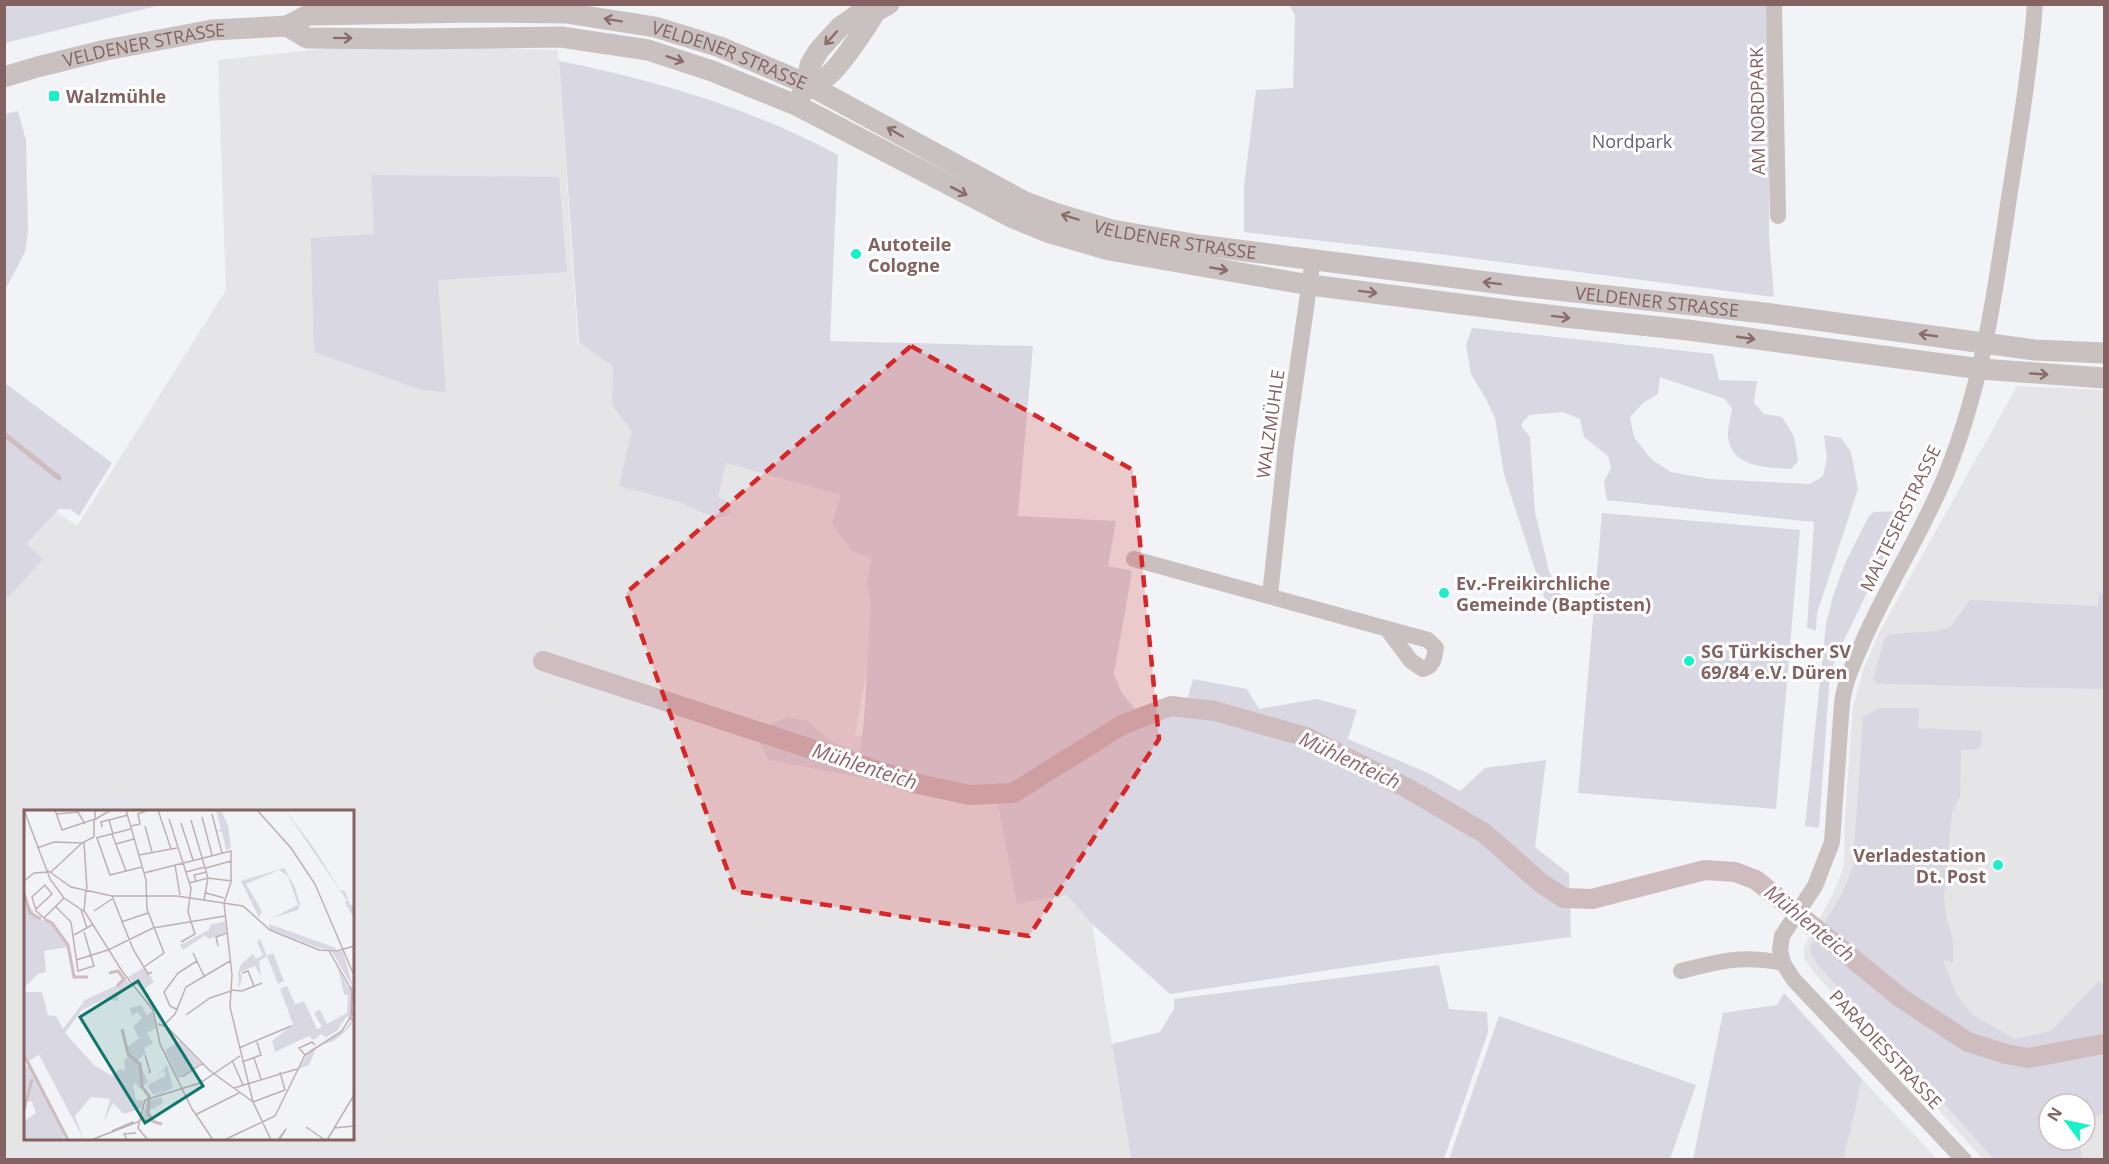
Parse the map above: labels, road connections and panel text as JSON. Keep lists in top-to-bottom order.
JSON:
{
  "streets": {
    "street": [
      "VELDENER STRASSE",
      "AM NORDPARK",
      "WALZMÜHLE",
      "MALTESERSTRASSE",
      "PARADIESSTRASSE"
    ]
  },
  "crossings": [
    ["VELDENER STRASSE", "WALZMÜHLE"],
    ["VELDENER STRASSE", "MALTESERSTRASSE"],
    ["MALTESERSTRASSE", "PARADIESSTRASSE"]
  ],
  "water": ["Mühlenteich"],
  "parks": ["Nordpark"],
  "places": {
    "transit": ["Walzmühle"],
    "other": [
      "Autoteile Cologne",
      "Ev.-Freikirchliche Gemeinde (Baptisten)",
      "SG Türkischer SV 69/84 e.V. Düren",
      "Verladestation Dt. Post"
    ]
  },
  "north": "top left"
}
